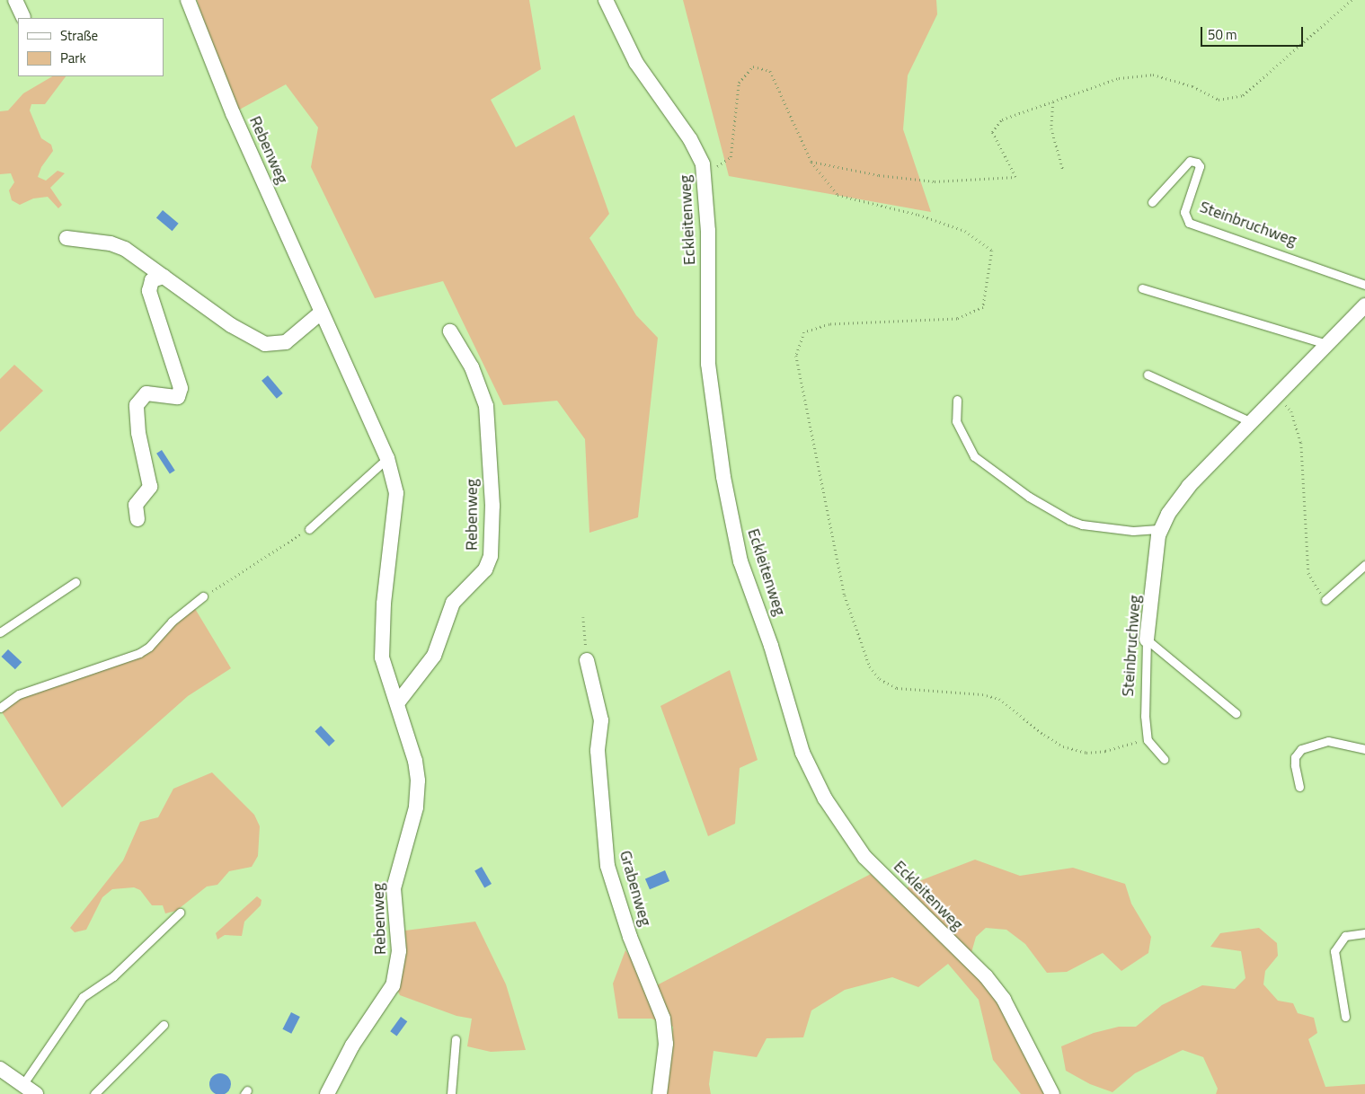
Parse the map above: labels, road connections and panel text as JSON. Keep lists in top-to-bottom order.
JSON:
{
  "streets": {
    "street": [
      "Rebenweg",
      "Eckleitenweg",
      "Steinbruchweg",
      "Grabenweg"
    ]
  },
  "legend": ["Straße", "Park"],
  "scale_bar": "50 m"
}
